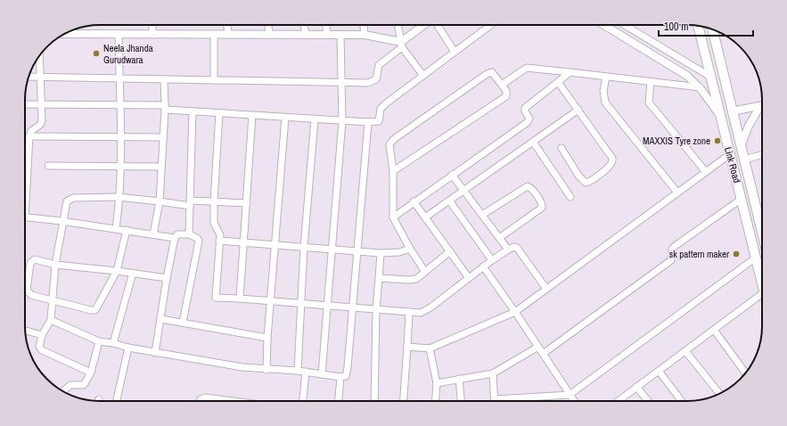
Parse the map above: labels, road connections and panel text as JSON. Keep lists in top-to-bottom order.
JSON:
{
  "streets": {
    "main road": ["Link Road"]
  },
  "places": ["Neela Jhanda Gurudwara", "MAXXIS Tyre zone", "sk pattern maker"],
  "scale_bar": "100 m"
}
